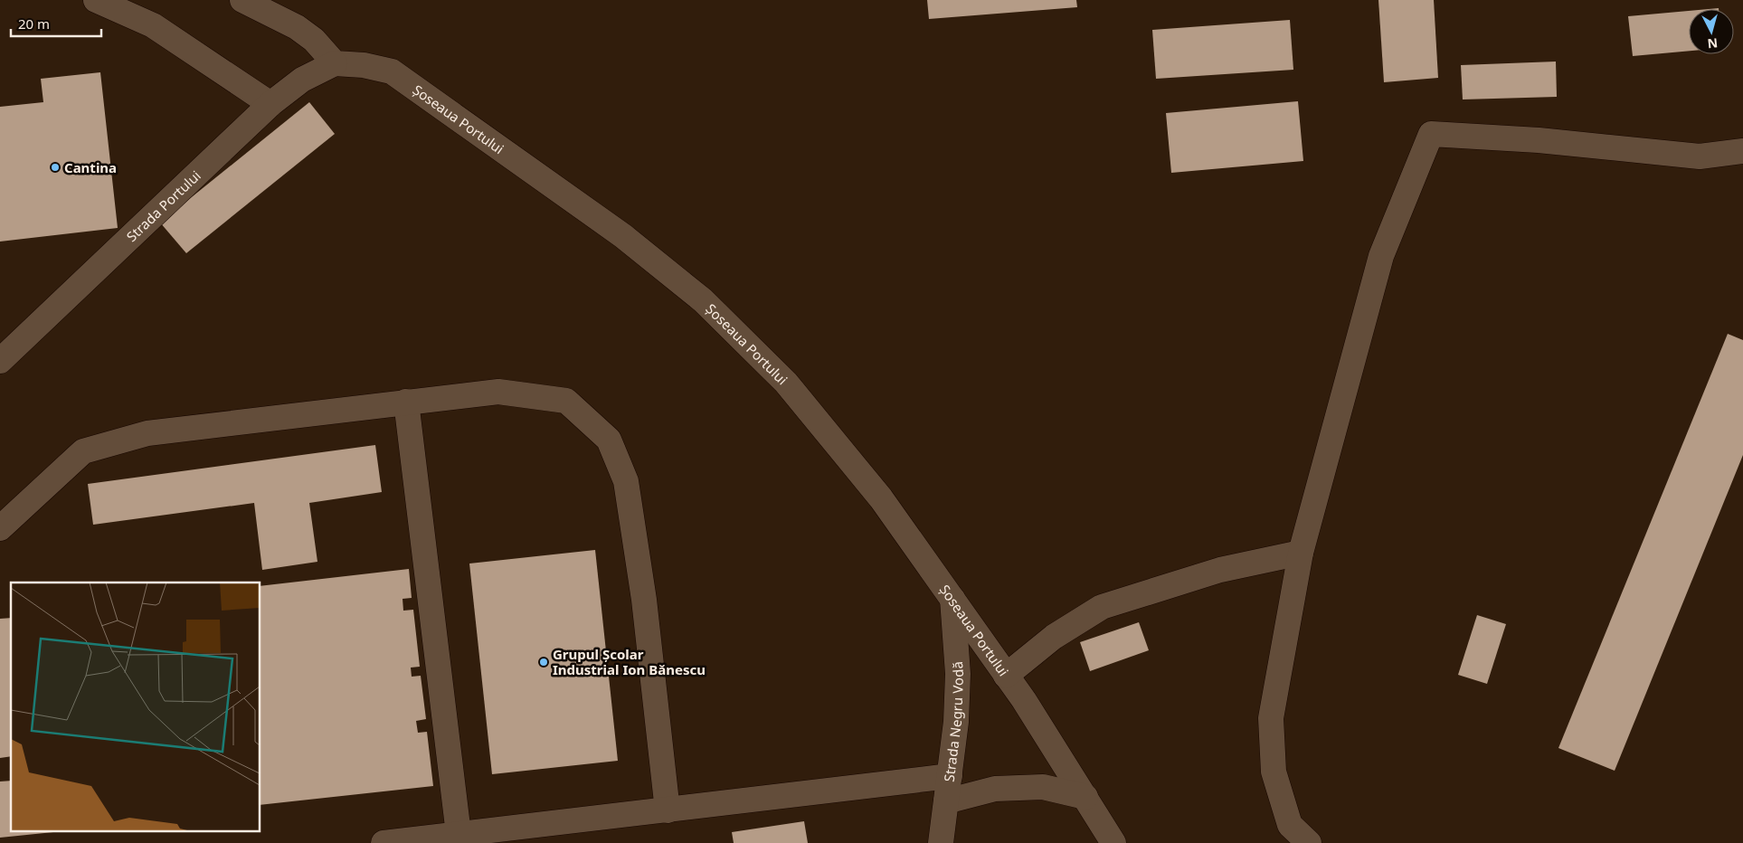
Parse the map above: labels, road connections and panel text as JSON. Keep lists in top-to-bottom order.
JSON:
{
  "streets": {
    "street": ["Șoseaua Portului", "Strada Portului", "Strada Negru Vodă"]
  },
  "crossings": [
    ["Șoseaua Portului", "Strada Portului"],
    ["Șoseaua Portului", "Strada Negru Vodă"]
  ],
  "places": ["Cantina", "Grupul Școlar Industrial Ion Bănescu"],
  "scale_bar": "20 m",
  "north": "bottom"
}
